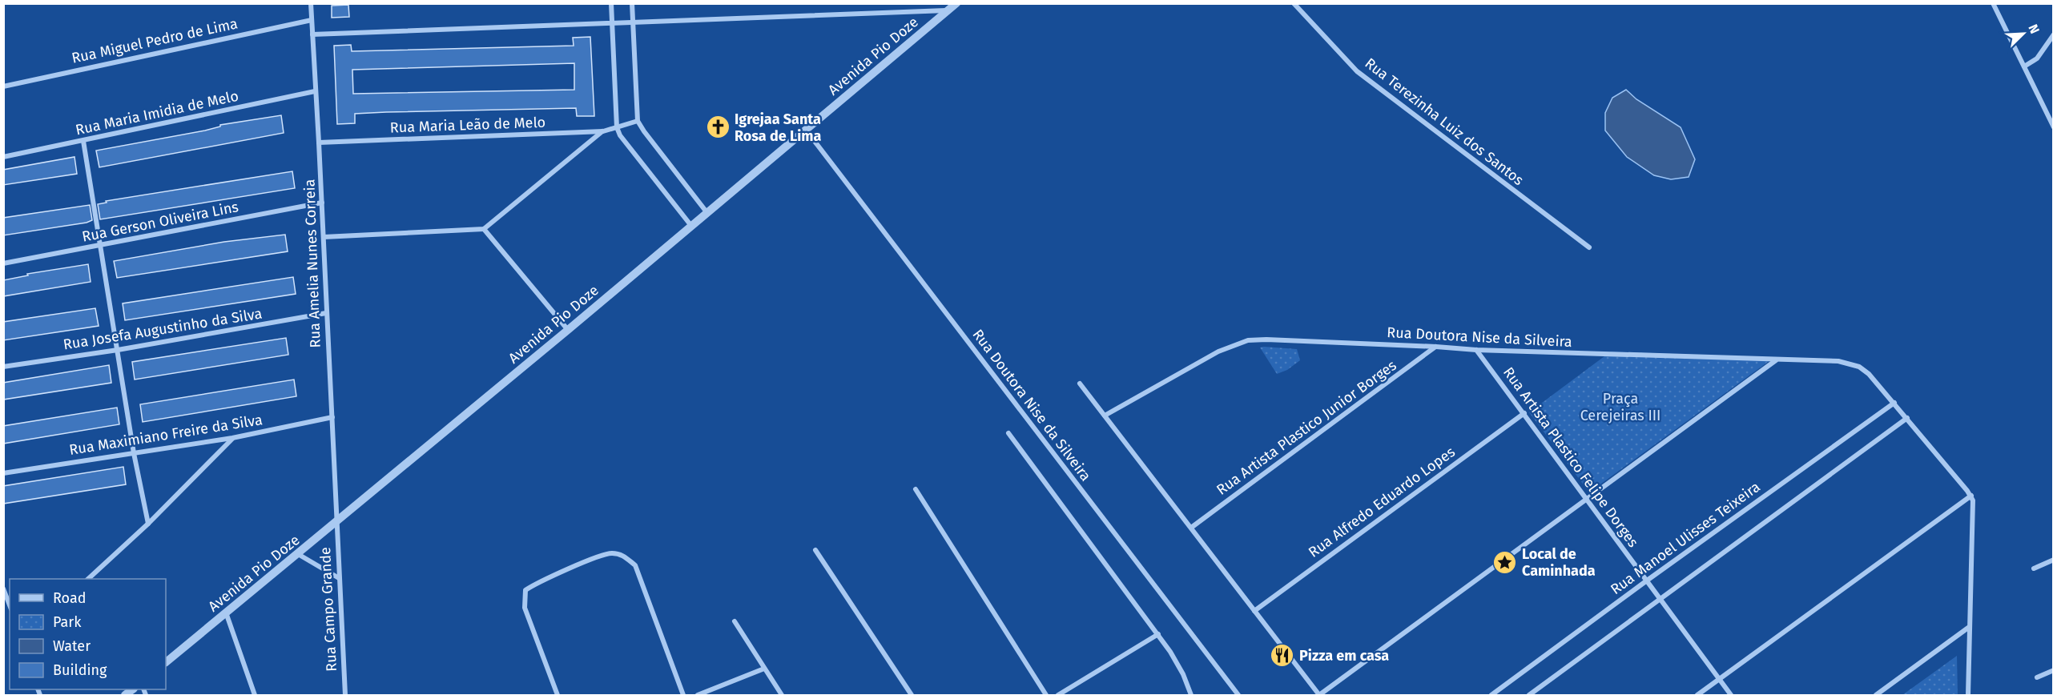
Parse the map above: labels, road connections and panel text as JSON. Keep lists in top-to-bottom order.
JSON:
{
  "streets": {
    "street": [
      "Rua Miguel Pedro de Lima",
      "Avenida Pio Doze",
      "Rua Maria Imidia de Melo",
      "Rua Terezinha Luiz dos Santos",
      "Rua Maria Leão de Melo",
      "Rua Gerson Oliveira Lins",
      "Rua Amelia Nunes Correia",
      "Rua Josefa Augustinho da Silva",
      "Rua Doutora Nise da Silveira",
      "Rua Artista Plastico Junior Borges",
      "Rua Maximiano Freire da Silva",
      "Rua Artista Plastico Felipe Dorges",
      "Rua Alfredo Eduardo Lopes",
      "Rua Manoel Ulisses Teixeira",
      "Rua Campo Grande"
    ]
  },
  "crossings": [
    ["Rua Miguel Pedro de Lima", "Rua Amelia Nunes Correia"],
    ["Avenida Pio Doze", "Rua Amelia Nunes Correia"],
    ["Avenida Pio Doze", "Rua Doutora Nise da Silveira"],
    ["Avenida Pio Doze", "Rua Campo Grande"],
    ["Rua Maria Imidia de Melo", "Rua Amelia Nunes Correia"],
    ["Rua Maria Leão de Melo", "Rua Amelia Nunes Correia"],
    ["Rua Gerson Oliveira Lins", "Rua Amelia Nunes Correia"],
    ["Rua Amelia Nunes Correia", "Rua Josefa Augustinho da Silva"],
    ["Rua Amelia Nunes Correia", "Rua Maximiano Freire da Silva"],
    ["Rua Amelia Nunes Correia", "Rua Campo Grande"],
    ["Rua Doutora Nise da Silveira", "Rua Artista Plastico Junior Borges"],
    ["Rua Doutora Nise da Silveira", "Rua Artista Plastico Felipe Dorges"],
    ["Rua Doutora Nise da Silveira", "Rua Manoel Ulisses Teixeira"],
    ["Rua Artista Plastico Felipe Dorges", "Rua Alfredo Eduardo Lopes"],
    ["Rua Artista Plastico Felipe Dorges", "Rua Manoel Ulisses Teixeira"]
  ],
  "parks": ["Praça Cerejeiras III"],
  "places": {
    "church": ["Igrejaa Santa Rosa de Lima"],
    "place": ["Local de Caminhada"],
    "restaurant": ["Pizza em casa"]
  },
  "legend": [
    "Road",
    "Park",
    "Water",
    "Building"
  ],
  "north": "top right"
}
